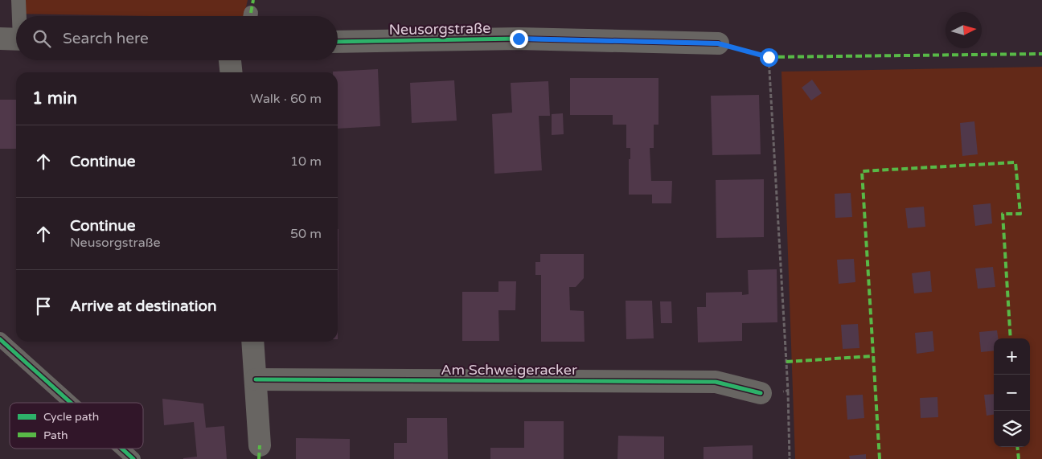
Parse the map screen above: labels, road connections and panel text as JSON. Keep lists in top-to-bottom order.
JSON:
{
  "streets": {
    "street": ["Neusorgstraße", "Am Schweigeracker"]
  },
  "legend": ["Cycle path", "Path"],
  "north": "right",
  "page": {
    "search": "Search here",
    "heading": ["1 min", "Walk · 60 m"],
    "list": [
      ["Continue", "10 m"],
      ["Continue", "Neusorgstraße", "50 m"],
      "Arrive at destination"
    ],
    "map_buttons": ["+", "−"]
  }
}
